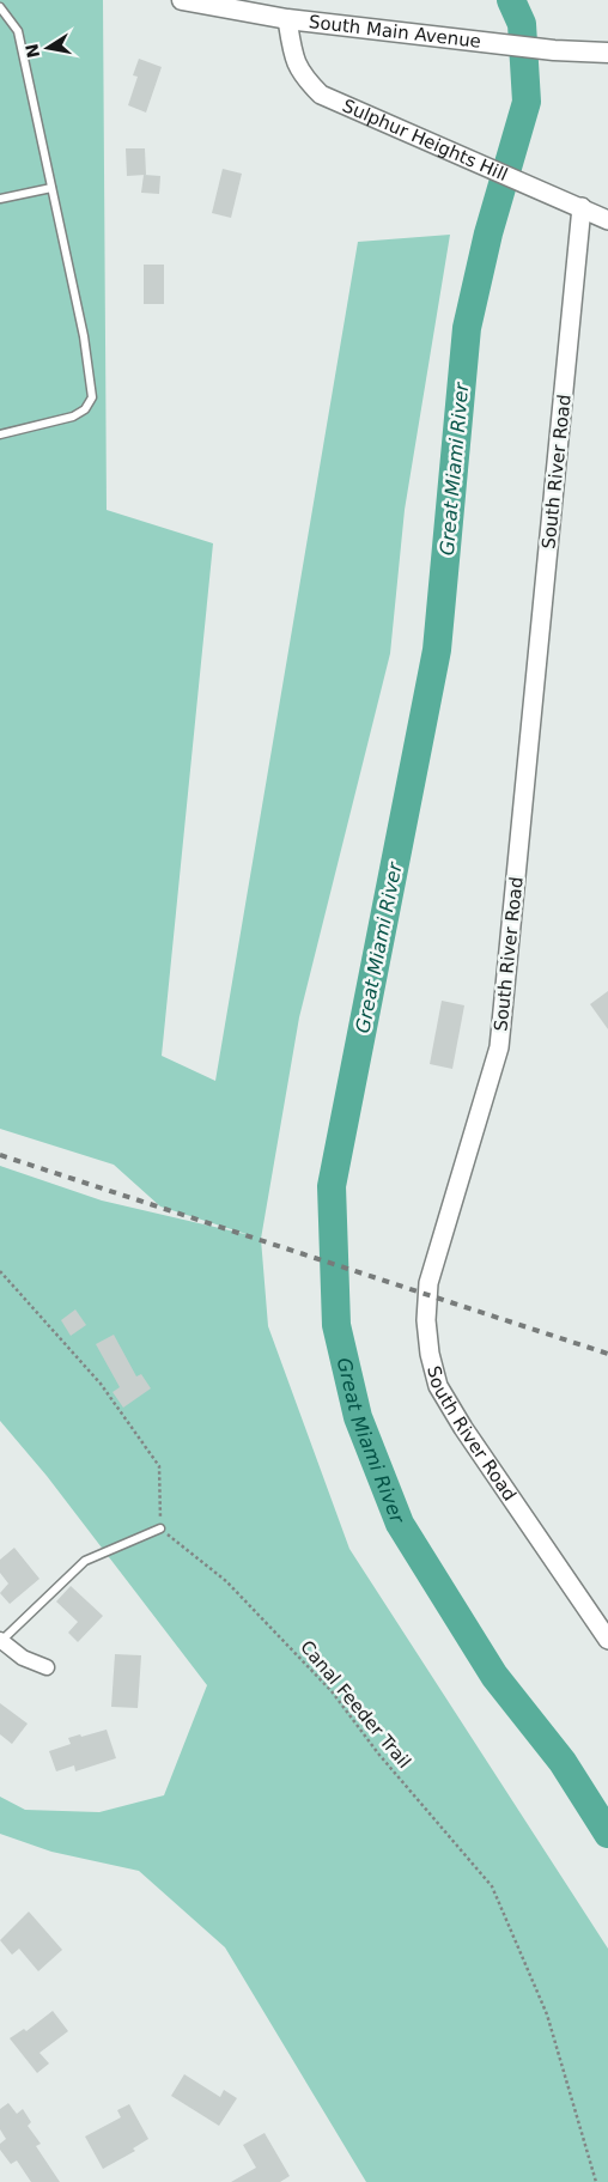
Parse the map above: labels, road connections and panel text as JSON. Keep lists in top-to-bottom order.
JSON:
{
  "streets": {
    "main road": ["South Main Avenue"],
    "street": ["Sulphur Heights Hill", "South River Road"],
    "path": ["Canal Feeder Trail"]
  },
  "crossings": [
    ["South Main Avenue", "Sulphur Heights Hill"],
    ["Sulphur Heights Hill", "South River Road"]
  ],
  "water": ["Great Miami River"],
  "north": "left"
}
